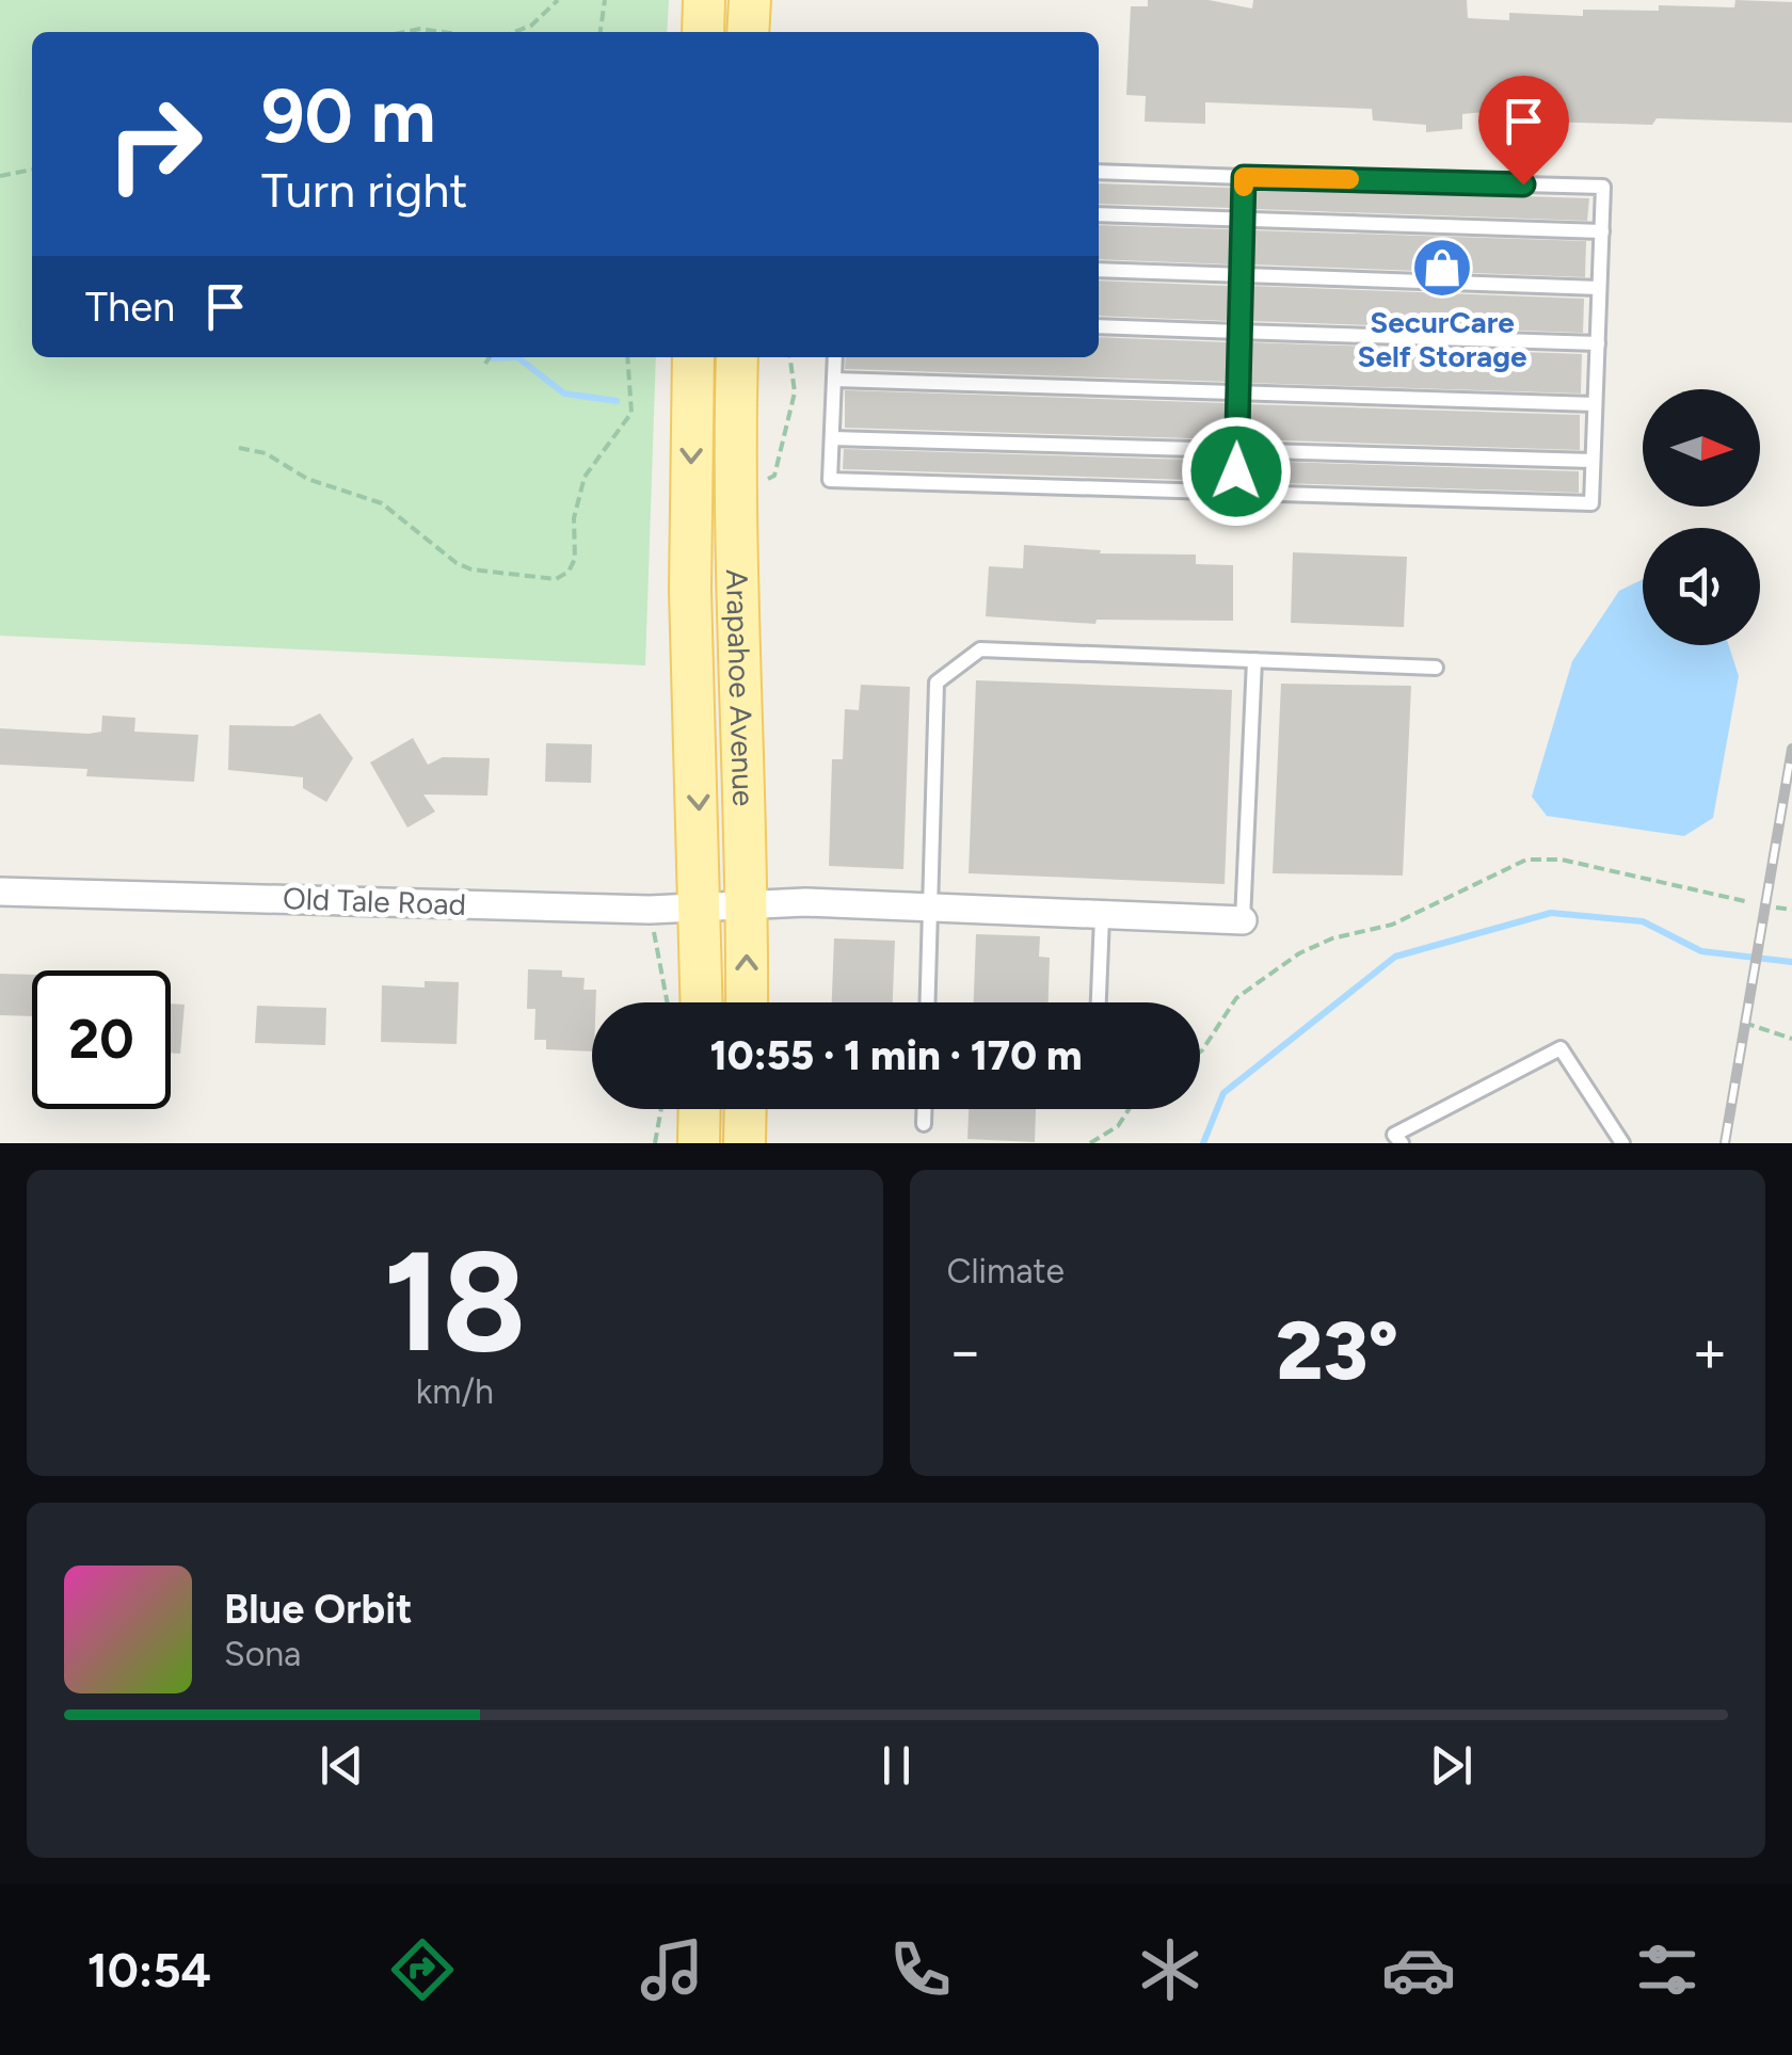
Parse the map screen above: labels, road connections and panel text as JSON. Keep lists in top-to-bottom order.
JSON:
{
  "streets": {
    "main road": ["Arapahoe Avenue"],
    "street": ["Old Tale Road"]
  },
  "crossings": [
    ["Arapahoe Avenue", "Old Tale Road"]
  ],
  "places": {
    "shop": ["SecurCare Self Storage"]
  },
  "north": "right",
  "page": {
    "turn": ["90 m", "Turn right"],
    "then": "Then",
    "limit": "20",
    "trip": "10:55 · 1 min · 170 m",
    "tile": [
      ["18", "km/h"],
      "Climate"
    ],
    "heat": ["−", "23°", "+"],
    "song": ["Blue Orbit", "Sona"],
    "tabs": "10:54"
  }
}
